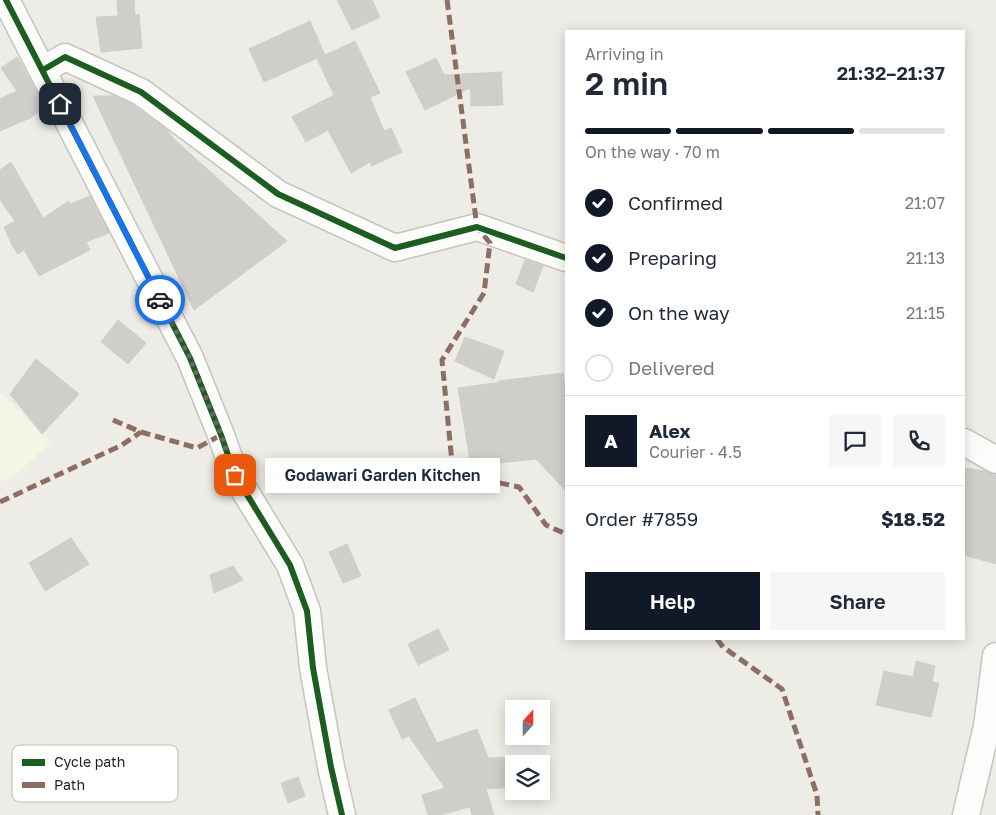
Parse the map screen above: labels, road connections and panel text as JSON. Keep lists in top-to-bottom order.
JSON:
{
  "places": ["Godawari Garden Kitchen"],
  "legend": ["Cycle path", "Path"],
  "north": "top",
  "page": {
    "heading": ["2 min", "Arriving in", "21:32–21:37"],
    "panel": [
      "Alex",
      "Courier · 4.5",
      "Order #7859",
      "$18.52"
    ],
    "bar": "On the way · 70 m",
    "list": [
      ["Confirmed", "21:07"],
      ["Preparing", "21:13"],
      ["On the way", "21:15"],
      "Delivered"
    ],
    "round": "A",
    "bubble": "Godawari Garden Kitchen",
    "buttons": ["Help", "Share"]
  }
}
